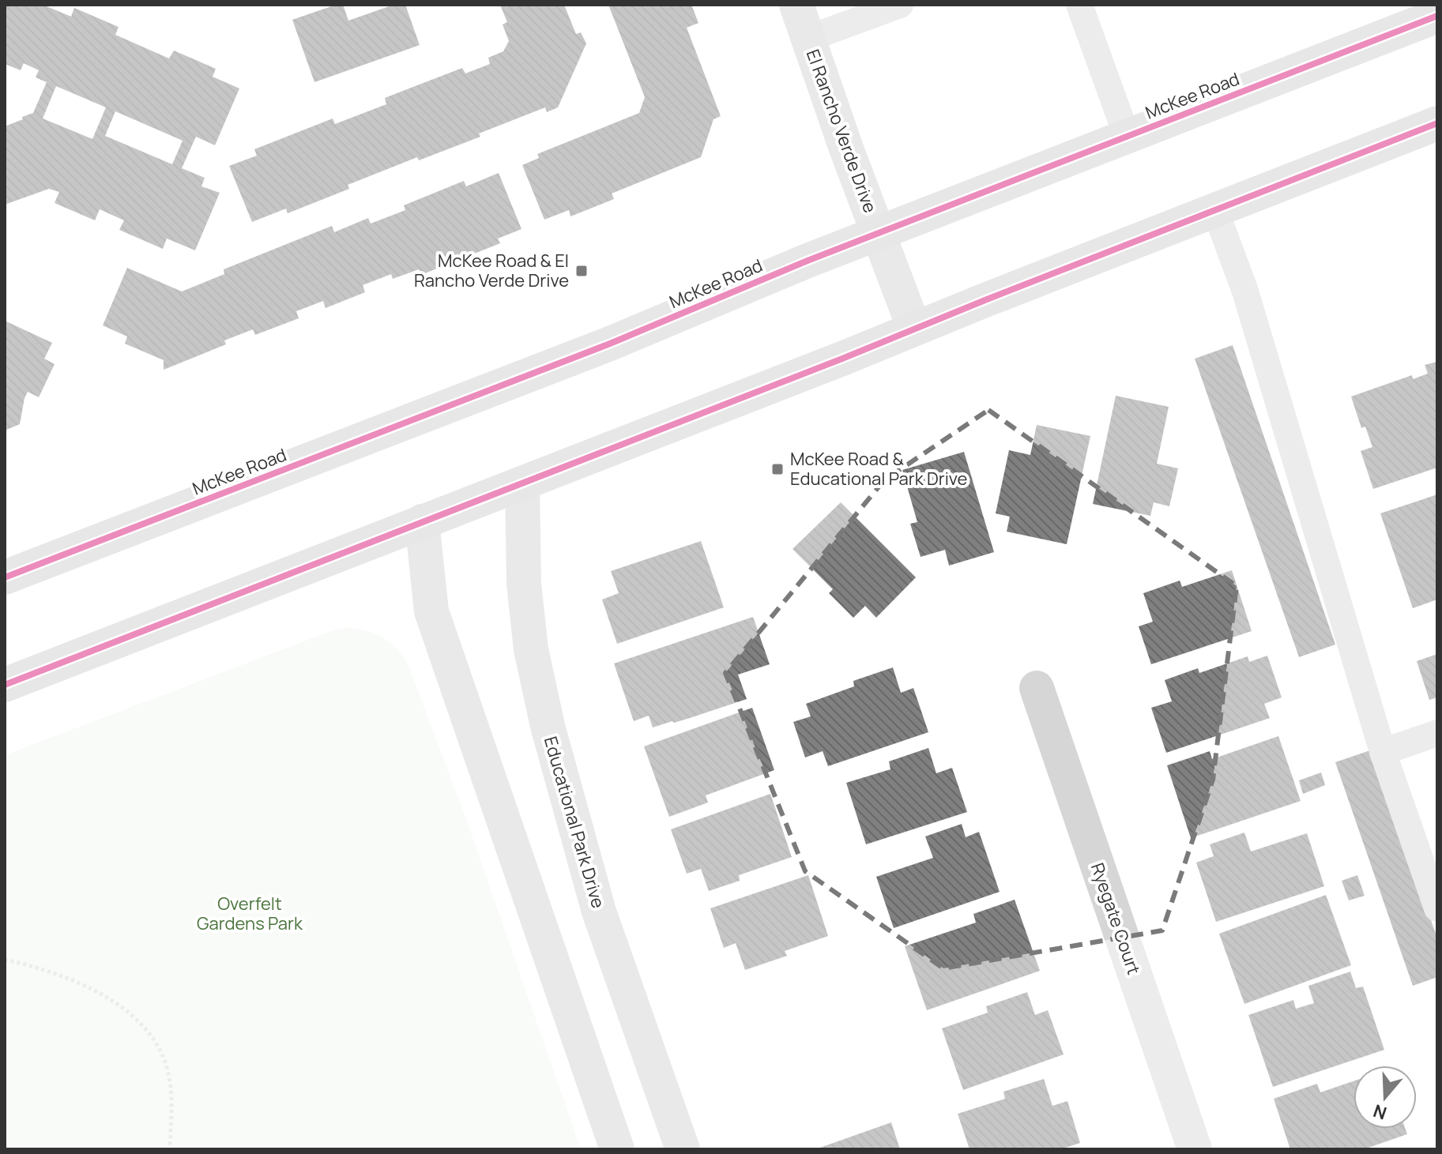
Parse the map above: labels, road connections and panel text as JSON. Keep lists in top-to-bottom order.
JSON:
{
  "streets": {
    "main road": ["McKee Road"],
    "street": ["El Rancho Verde Drive", "Educational Park Drive", "Ryegate Court"]
  },
  "crossings": [
    ["McKee Road", "El Rancho Verde Drive"]
  ],
  "parks": ["Overfelt Gardens Park"],
  "places": {
    "transit": ["McKee Road & El Rancho Verde Drive", "McKee Road & Educational Park Drive"]
  },
  "north": "bottom"
}
